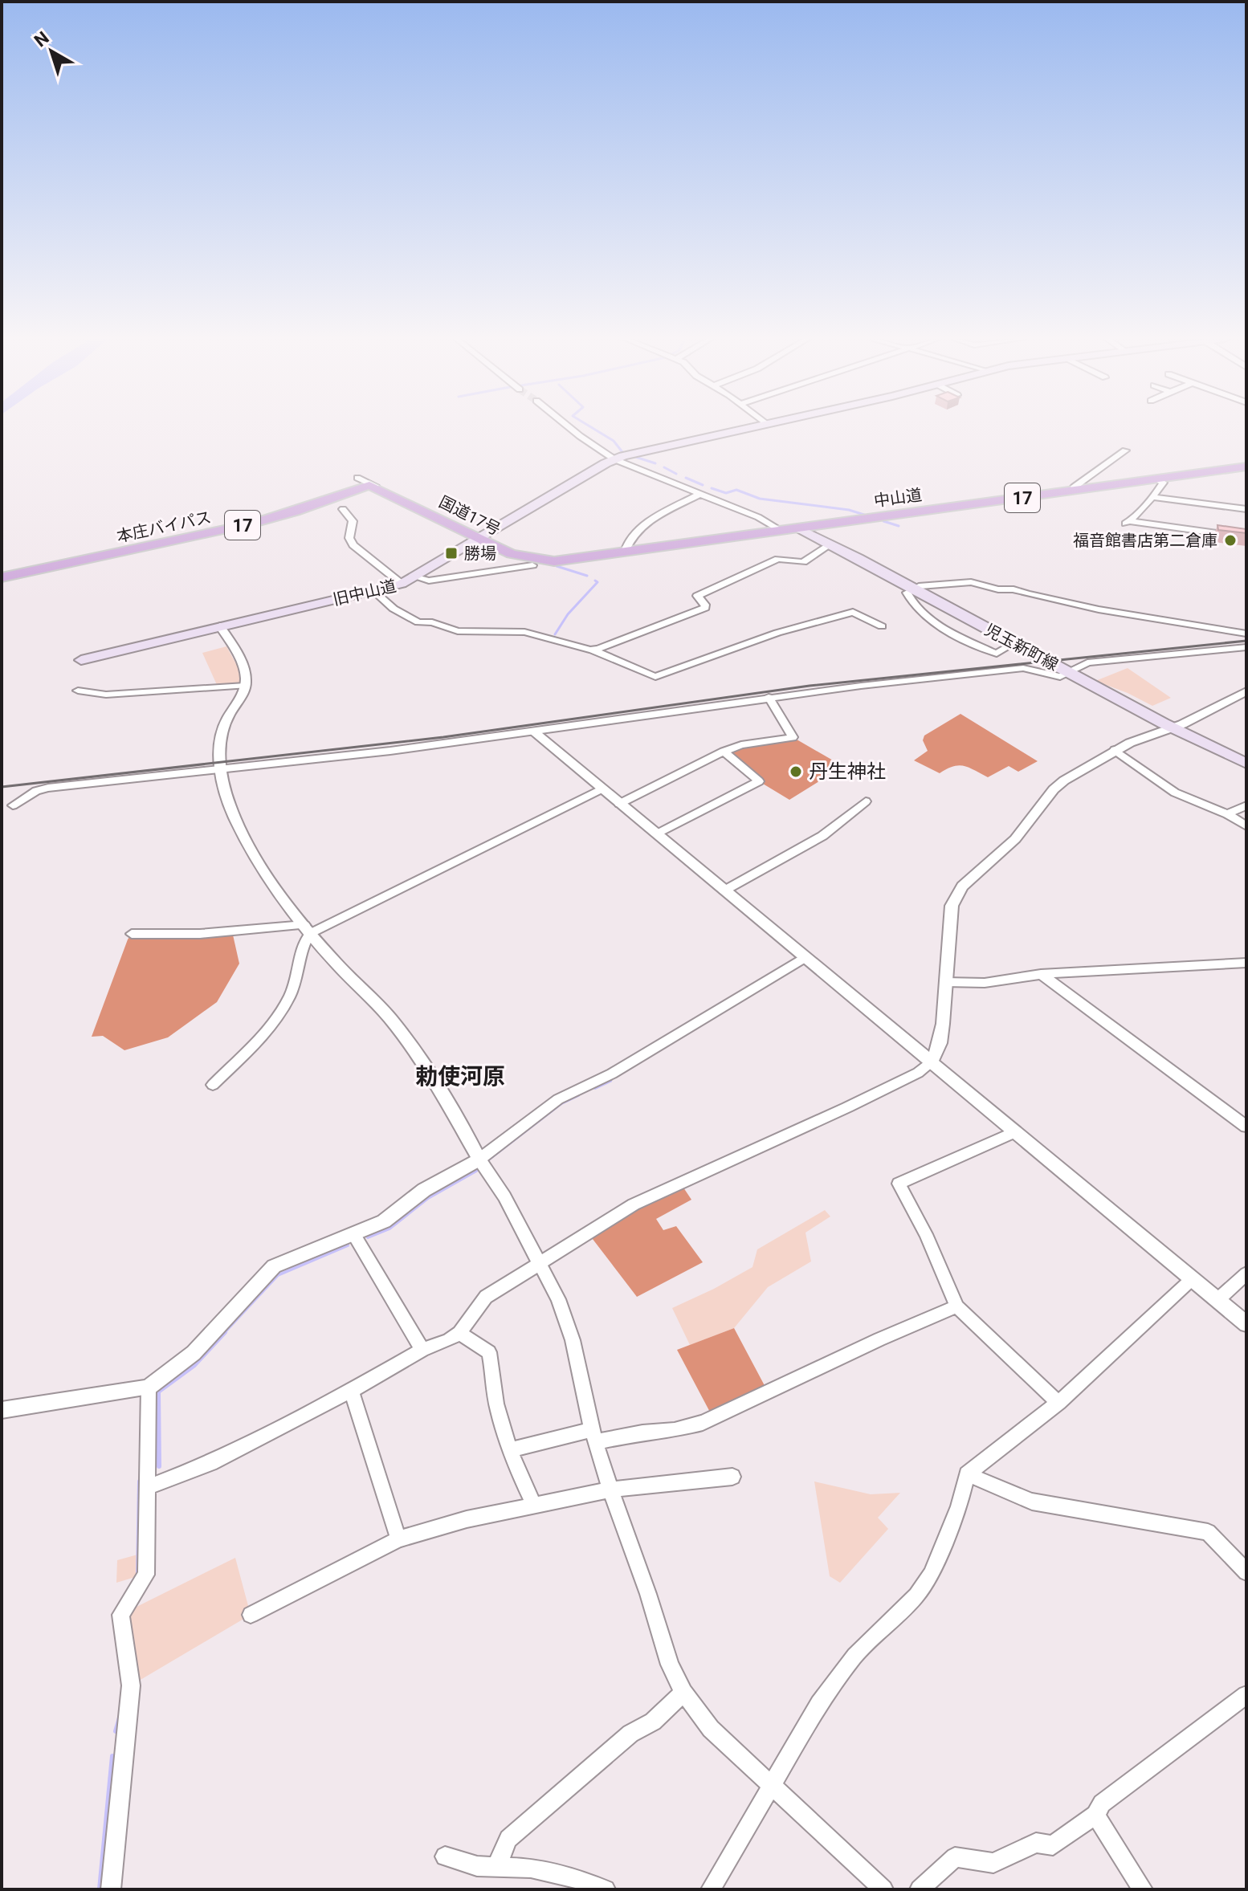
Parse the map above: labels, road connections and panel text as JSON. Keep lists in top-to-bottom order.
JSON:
{
  "streets": {
    "highway": [
      "中山道",
      "17",
      "国道17号",
      "本庄バイパス"
    ],
    "main road": ["旧中山道", "児玉新町線"]
  },
  "crossings": [
    ["中山道", "国道17号"],
    ["中山道", "児玉新町線"],
    ["国道17号", "本庄バイパス"],
    ["国道17号", "旧中山道"]
  ],
  "districts": ["勅使河原"],
  "places": {
    "other": ["福音館書店第二倉庫", "丹生神社"],
    "transit": ["勝場"]
  },
  "north": "top left"
}
